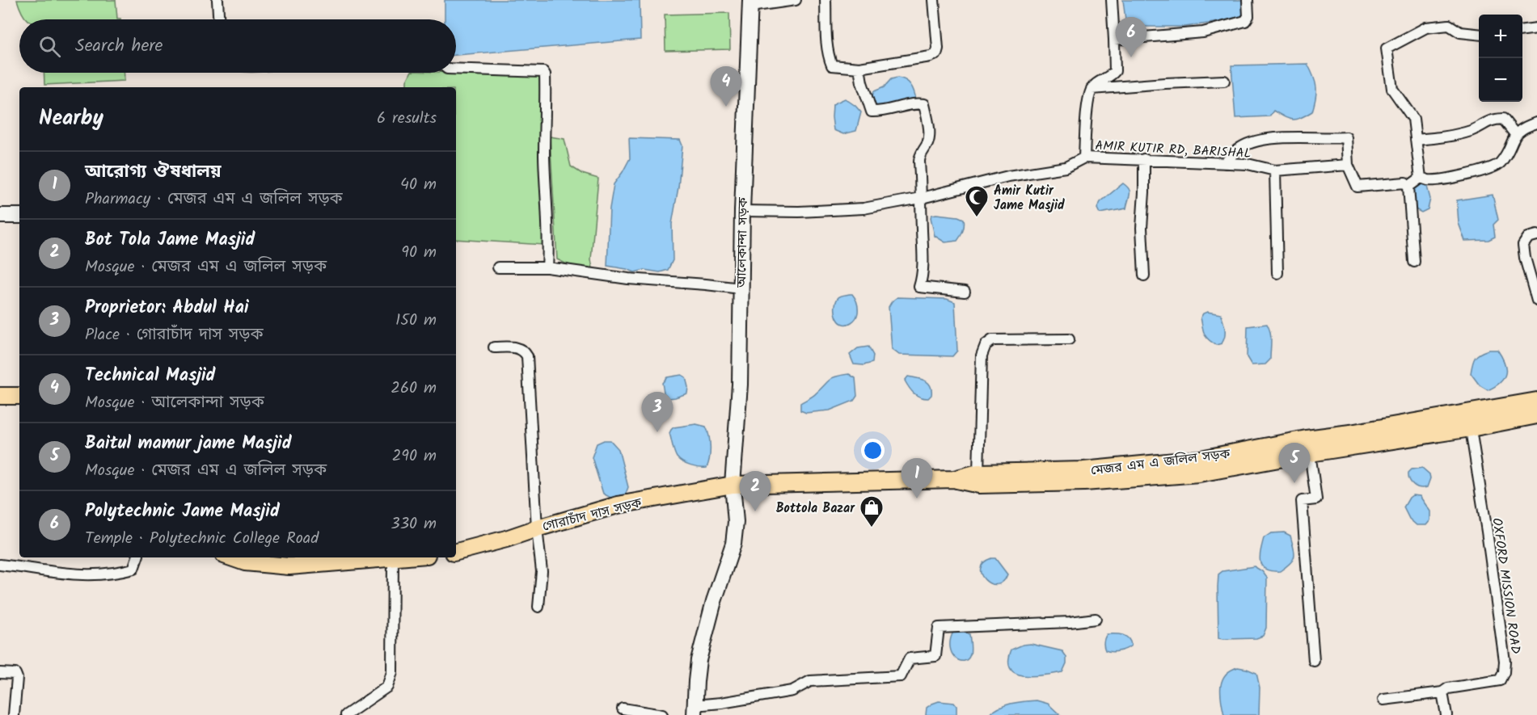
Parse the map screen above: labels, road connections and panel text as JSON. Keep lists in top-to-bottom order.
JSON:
{
  "streets": {
    "main road": ["আলেকান্দা সড়ক", "মেজর এম এ জলিল সড়ক", "গোরাচাঁদ দাস সড়ক"],
    "street": ["AMIR KUTIR RD, BARISHAL", "OXFORD MISSION ROAD"]
  },
  "crossings": [
    ["AMIR KUTIR RD, BARISHAL", "আলেকান্দা সড়ক"],
    ["আলেকান্দা সড়ক", "মেজর এম এ জলিল সড়ক"],
    ["আলেকান্দা সড়ক", "গোরাচাঁদ দাস সড়ক"],
    ["মেজর এম এ জলিল সড়ক", "গোরাচাঁদ দাস সড়ক"],
    ["মেজর এম এ জলিল সড়ক", "OXFORD MISSION ROAD"]
  ],
  "places": {
    "mosque": ["Amir Kutir Jame Masjid"],
    "shop": ["Bottola Bazar"]
  },
  "page": {
    "map_buttons": ["+", "−"],
    "pins": [
      "6",
      "4",
      "3",
      "5",
      "1",
      "2"
    ],
    "search": "Search here",
    "heading": ["Nearby", "6 results"],
    "list": [
      {
        "mark": "1",
        "name": "আরোগ্য ঔষধালয়",
        "note": "Pharmacy · মেজর এম এ জলিল সড়ক",
        "value": "40 m"
      },
      {
        "mark": "2",
        "name": "Bot Tola Jame Masjid",
        "note": "Mosque · মেজর এম এ জলিল সড়ক",
        "value": "90 m"
      },
      {
        "mark": "3",
        "name": "Proprietor: Abdul Hai",
        "note": "Place · গোরাচাঁদ দাস সড়ক",
        "value": "150 m"
      },
      {
        "mark": "4",
        "name": "Technical Masjid",
        "note": "Mosque · আলেকান্দা সড়ক",
        "value": "260 m"
      },
      {
        "mark": "5",
        "name": "Baitul mamur jame Masjid",
        "note": "Mosque · মেজর এম এ জলিল সড়ক",
        "value": "290 m"
      },
      {
        "mark": "6",
        "name": "Polytechnic Jame Masjid",
        "note": "Temple · Polytechnic College Road",
        "value": "330 m"
      }
    ]
  }
}
